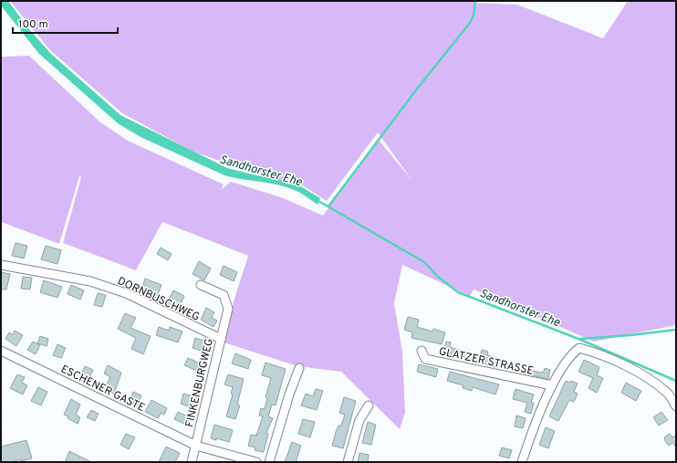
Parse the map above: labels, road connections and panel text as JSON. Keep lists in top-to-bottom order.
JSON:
{
  "streets": {
    "street": [
      "DORNBUSCHWEG",
      "GLATZER STRASSE",
      "FINKENBURGWEG",
      "ESCHENER GASTE"
    ]
  },
  "crossings": [
    ["DORNBUSCHWEG", "FINKENBURGWEG"],
    ["FINKENBURGWEG", "ESCHENER GASTE"]
  ],
  "water": ["Sandhorster Ehe"],
  "scale_bar": "100 m"
}
